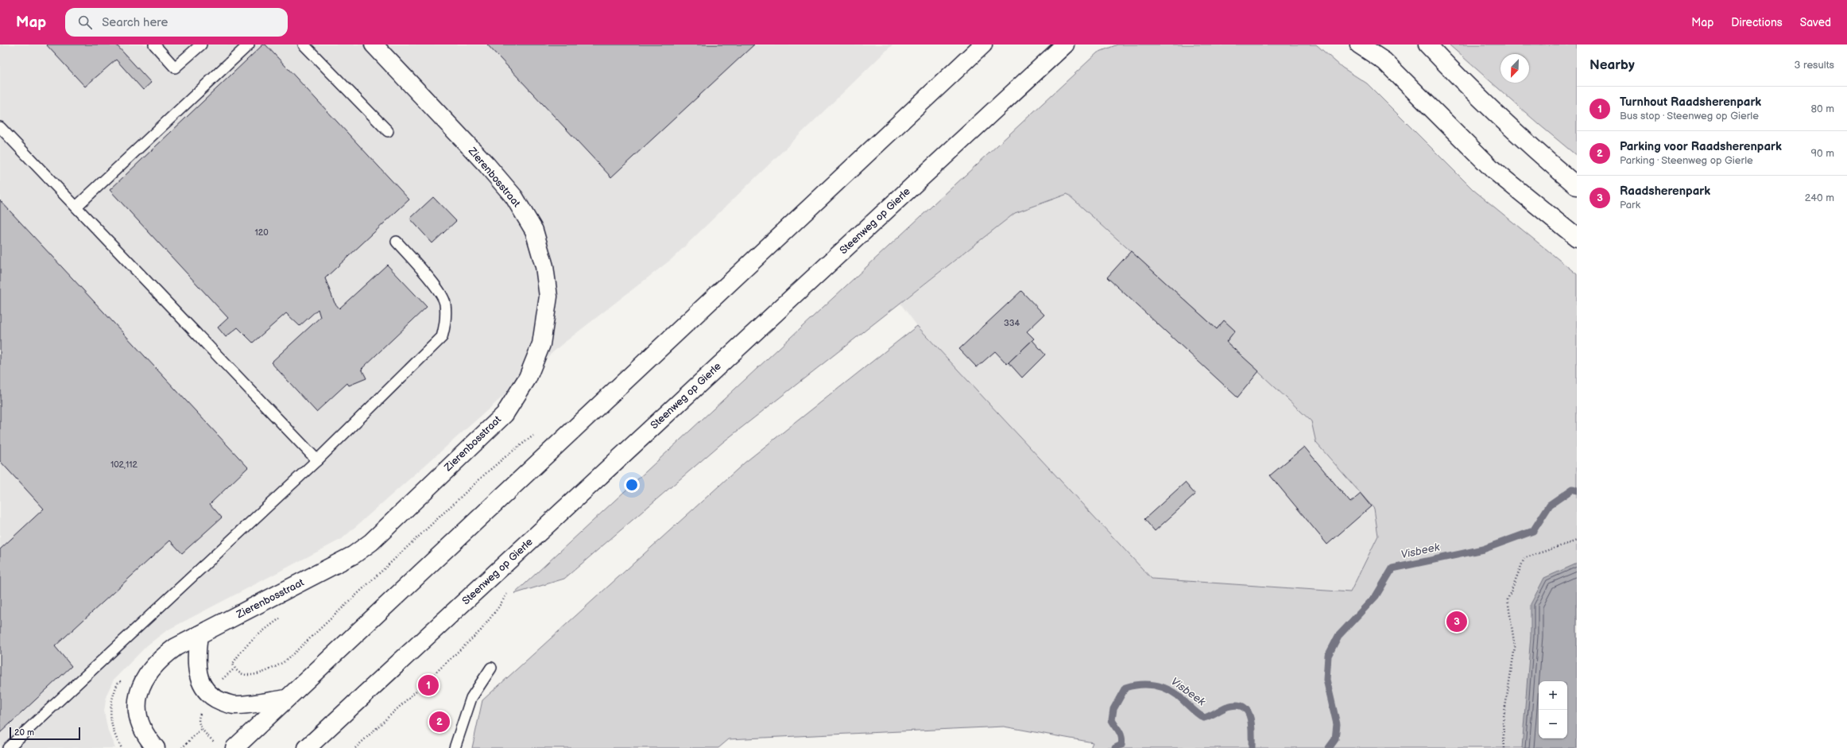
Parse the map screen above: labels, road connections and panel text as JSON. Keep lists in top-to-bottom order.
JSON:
{
  "streets": {
    "main road": ["Zierenbosstraat", "Steenweg op Gierle"]
  },
  "water": ["Visbeek"],
  "house_numbers": ["120", "334", "102,112"],
  "scale_bar": "20 m",
  "north": "bottom left",
  "page": {
    "header": "Map",
    "search": "Search here",
    "nav": ["Map", "Directions", "Saved"],
    "heading": ["Nearby", "3 results"],
    "list": [
      {
        "mark": "1",
        "name": "Turnhout Raadsherenpark",
        "note": "Bus stop · Steenweg op Gierle",
        "value": "80 m"
      },
      {
        "mark": "2",
        "name": "Parking voor Raadsherenpark",
        "note": "Parking · Steenweg op Gierle",
        "value": "90 m"
      },
      {
        "mark": "3",
        "name": "Raadsherenpark",
        "note": "Park",
        "value": "240 m"
      }
    ],
    "pins": ["3", "1", "2"],
    "map_buttons": ["+", "−"],
    "scale": "20 m"
  }
}
